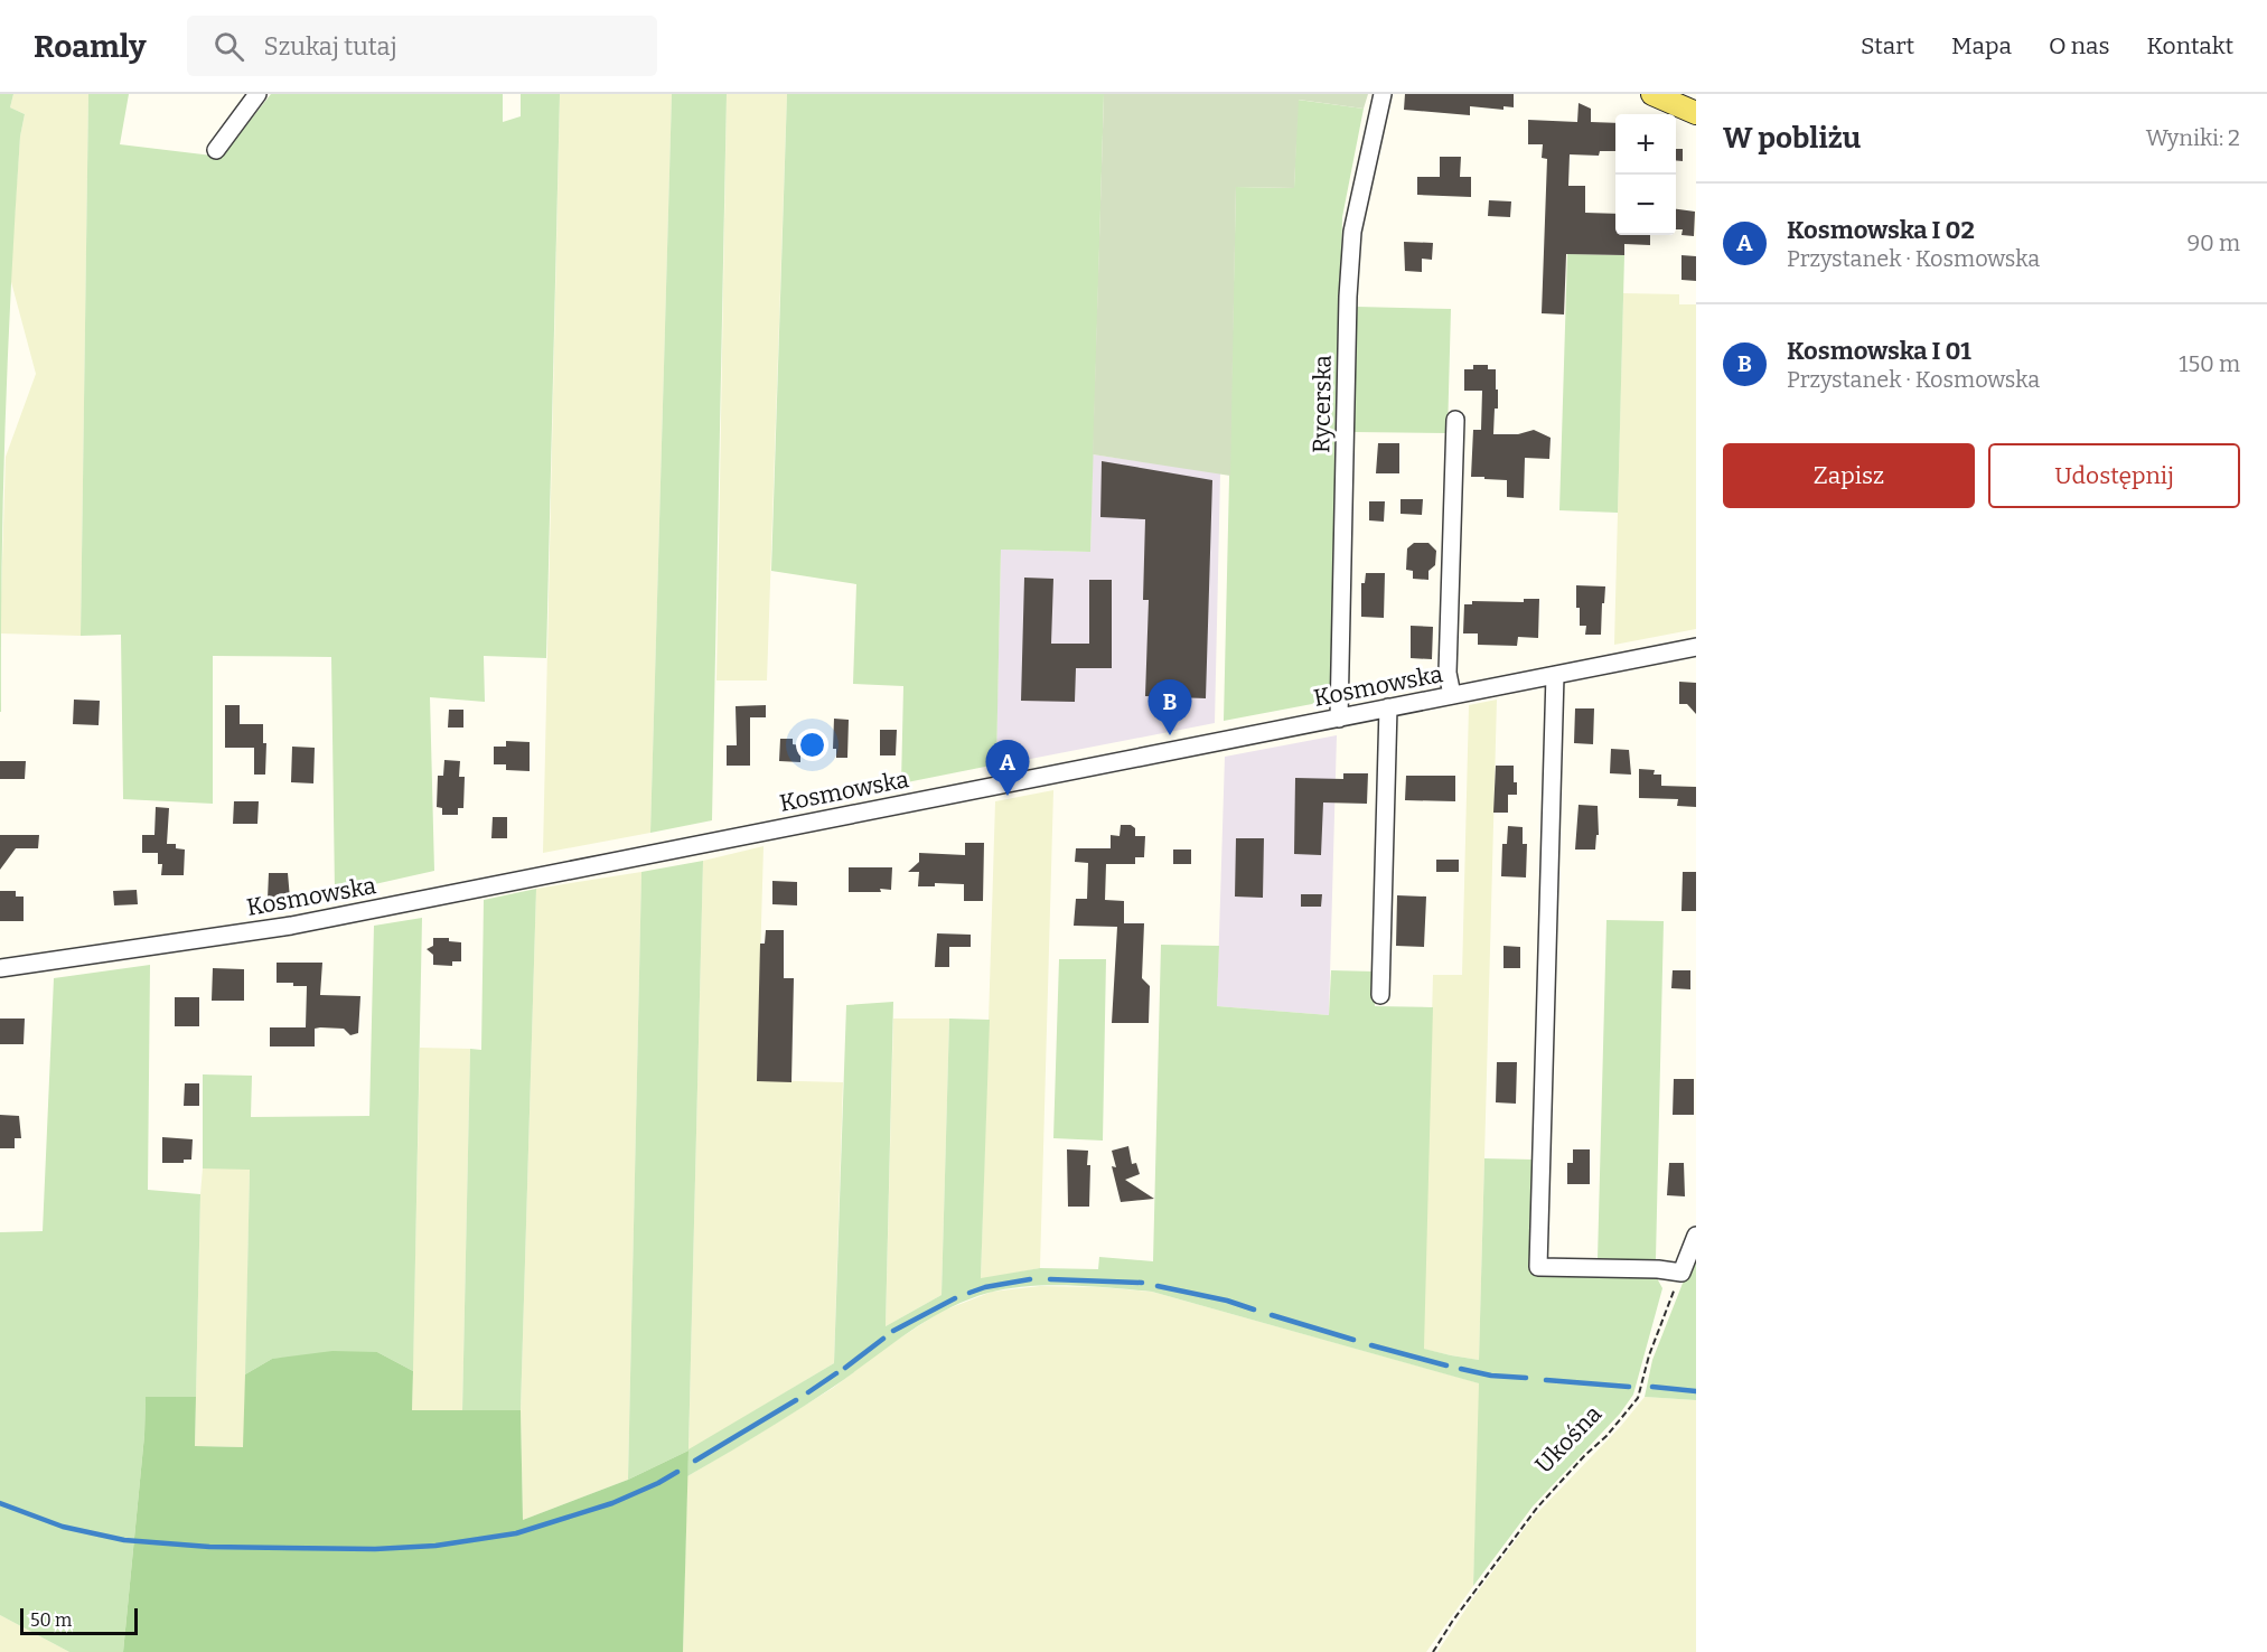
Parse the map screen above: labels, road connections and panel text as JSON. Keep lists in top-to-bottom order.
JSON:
{
  "streets": {
    "street": ["Rycerska", "Kosmowska"],
    "path": ["Ukośna"]
  },
  "crossings": [
    ["Rycerska", "Kosmowska"]
  ],
  "scale_bar": "50 m",
  "page": {
    "header": "Roamly",
    "search": "Szukaj tutaj",
    "nav": [
      "Start",
      "Mapa",
      "O nas",
      "Kontakt"
    ],
    "heading": ["W pobliżu", "Wyniki: 2"],
    "map_buttons": ["+", "−"],
    "list": [
      {
        "mark": "A",
        "name": "Kosmowska I 02",
        "note": "Przystanek · Kosmowska",
        "value": "90 m"
      },
      {
        "mark": "B",
        "name": "Kosmowska I 01",
        "note": "Przystanek · Kosmowska",
        "value": "150 m"
      }
    ],
    "buttons": ["Zapisz", "Udostępnij"],
    "pins": ["B", "A"],
    "scale": "50 m"
  }
}
